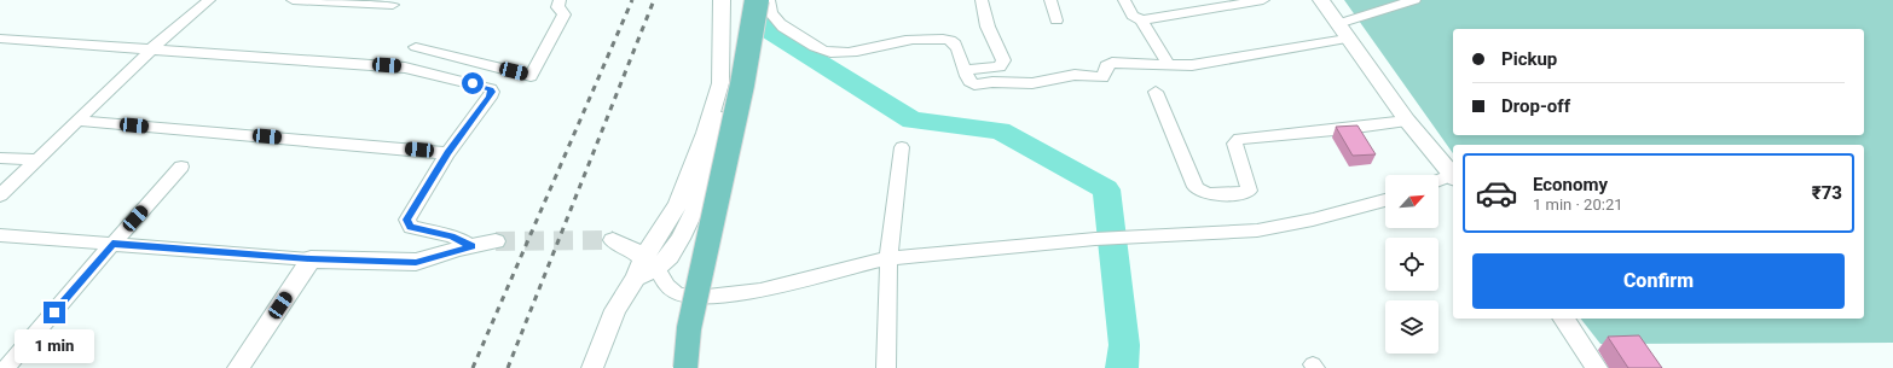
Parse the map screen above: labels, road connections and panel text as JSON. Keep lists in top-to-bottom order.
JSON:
{
  "north": "top right",
  "page": {
    "banner": ["Pickup", "Drop-off"],
    "list": [
      {
        "name": "Economy",
        "note": "1 min · 20:21",
        "value": "₹73"
      }
    ],
    "buttons": "Confirm",
    "bubble": "1 min"
  }
}
